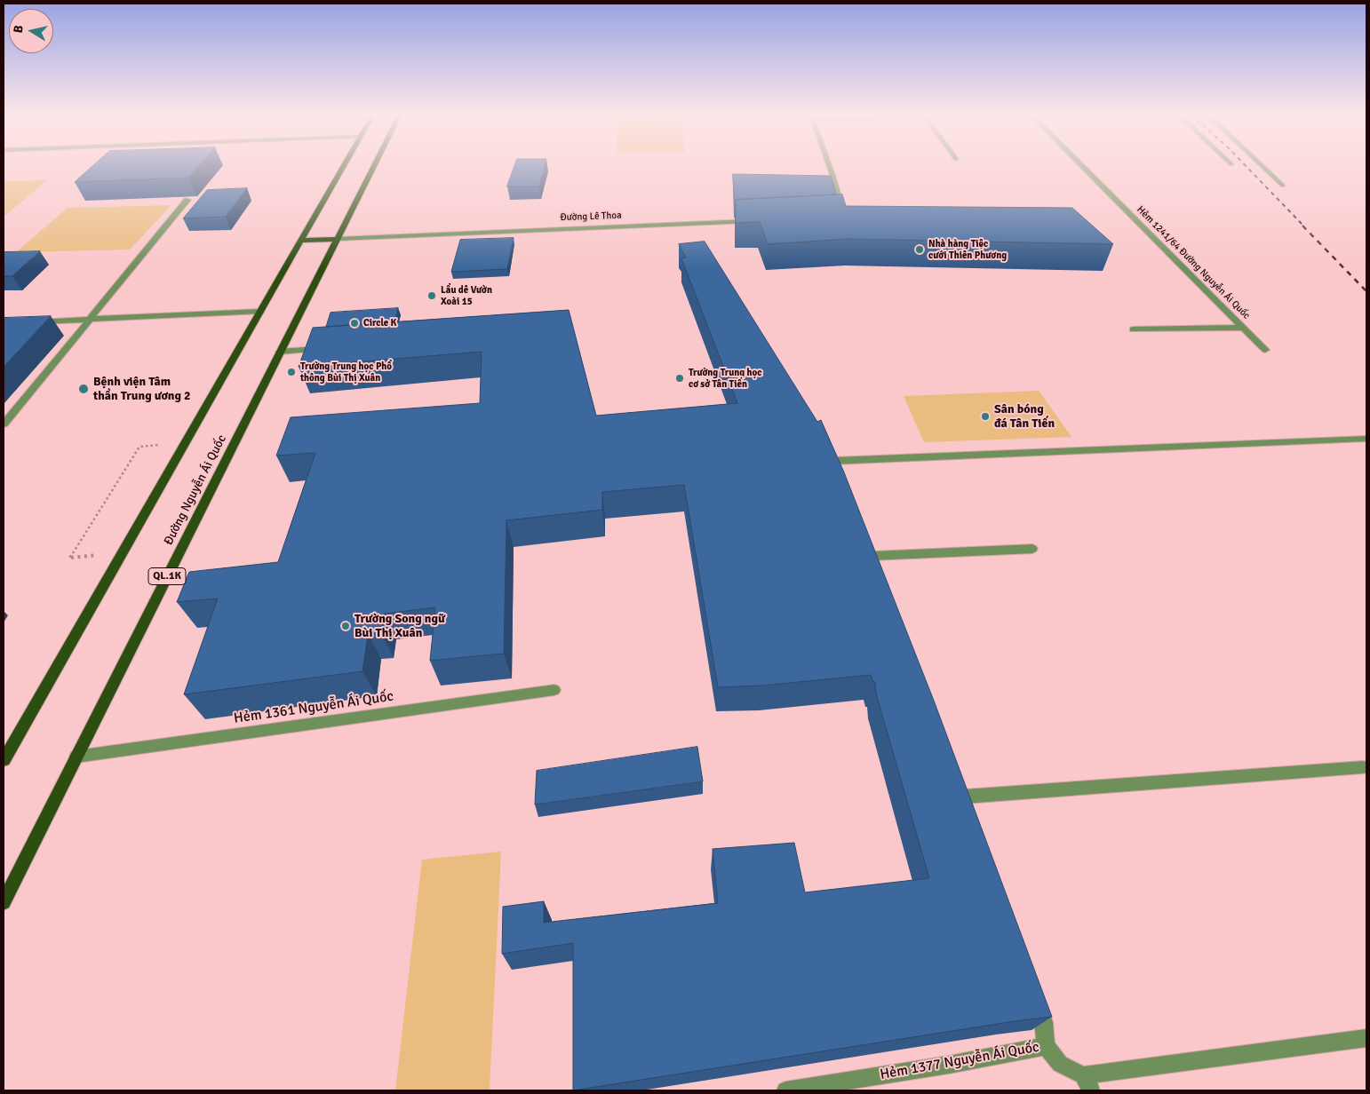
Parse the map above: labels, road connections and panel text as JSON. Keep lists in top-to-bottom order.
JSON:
{
  "streets": {
    "main road": ["Đường Nguyễn Ái Quốc", "QL.1K"],
    "street": [
      "Đường Lê Thoa",
      "Hẻm 1241/64 Đường Nguyễn Ái Quốc",
      "Hẻm 1361 Nguyễn Ái Quốc",
      "Hẻm 1377 Nguyễn Ái Quốc"
    ]
  },
  "crossings": [
    ["Đường Lê Thoa", "Đường Nguyễn Ái Quốc"],
    ["Đường Nguyễn Ái Quốc", "Hẻm 1361 Nguyễn Ái Quốc"]
  ],
  "places": [
    "Nhà hàng Tiệc cưới Thiên Phương",
    "Lẩu dê Vườn Xoài 15",
    "Circle K",
    "Trường Trung học Phổ thông Bùi Thị Xuân",
    "Trường Trung học cơ sở Tân Tiến",
    "Bệnh viện Tâm thần Trung ương 2",
    "Sân bóng đá Tân Tiến",
    "Trường Song ngữ Bùi Thị Xuân"
  ],
  "north": "left"
}
